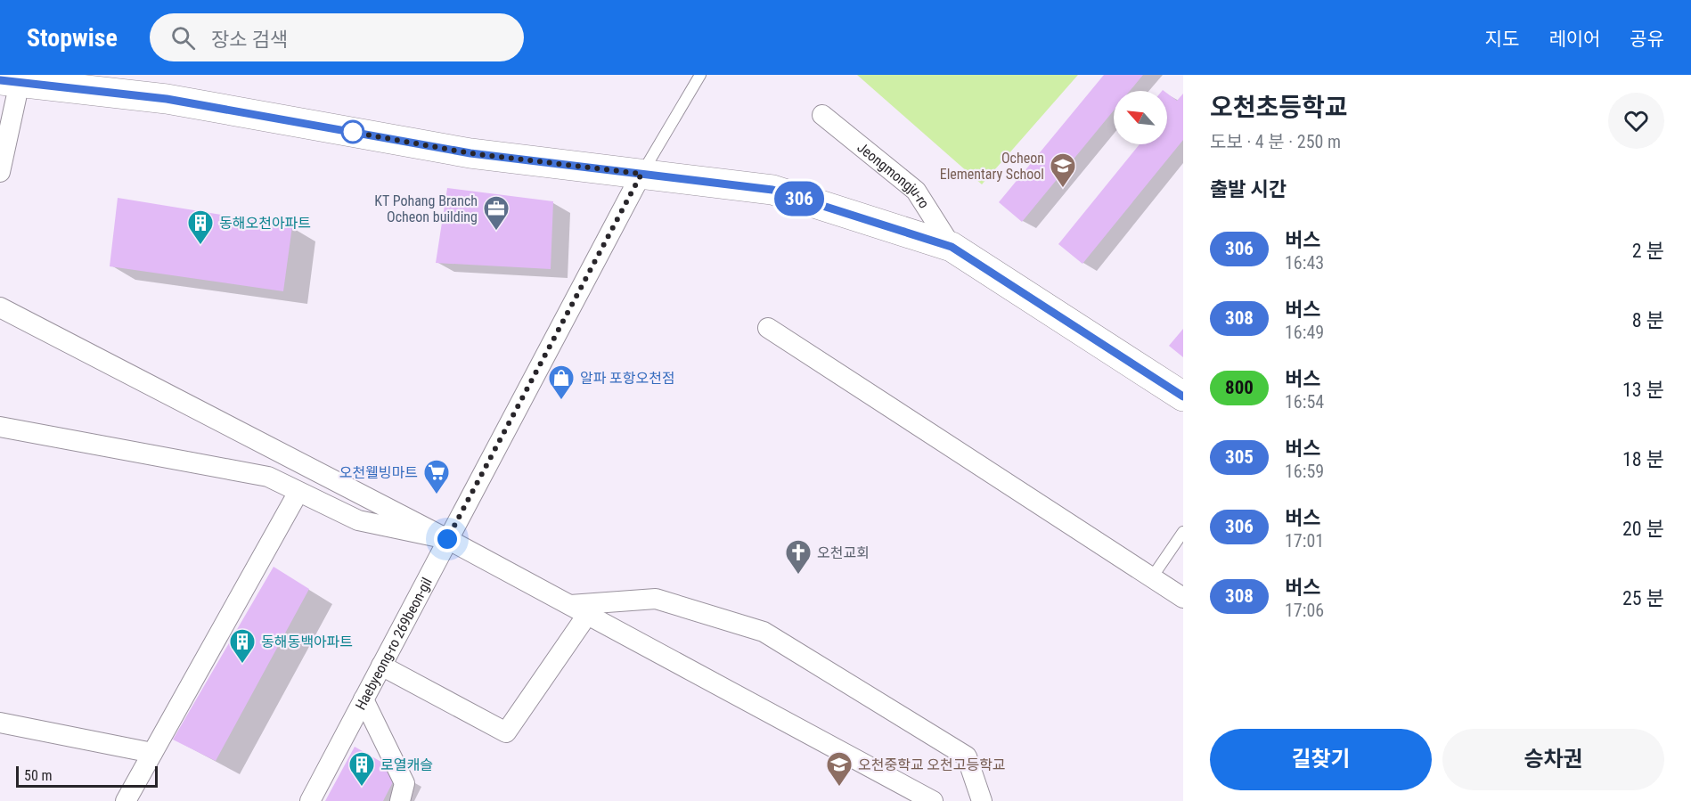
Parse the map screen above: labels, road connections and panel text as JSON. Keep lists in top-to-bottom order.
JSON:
{
  "streets": {
    "main road": ["Jeongmongju-ro"],
    "street": ["Haebyeong-ro 269beon-gil"]
  },
  "crossings": [
    ["Jeongmongju-ro", "Haebyeong-ro 269beon-gil"]
  ],
  "places": {
    "school or university": ["Ocheon Elementary School", "오천중학교 오천고등학교"],
    "office": ["KT Pohang Branch Ocheon building"],
    "building": ["동해오천아파트", "동해동백아파트", "로열캐슬"],
    "shop": ["알파 포항오천점"],
    "supermarket": ["오천웰빙마트"],
    "church": ["오천교회"]
  },
  "lines": ["bus line 306"],
  "scale_bar": "50 m",
  "north": "top left",
  "page": {
    "header": "Stopwise",
    "search": "장소 검색",
    "nav": ["지도", "레이어", "공유"],
    "on_map": "306",
    "heading": [
      ["오천초등학교", "도보 · 4 분 · 250 m"],
      "출발 시간"
    ],
    "list": [
      {
        "mark": "306",
        "name": "버스",
        "note": "16:43",
        "value": "2 분"
      },
      {
        "mark": "308",
        "name": "버스",
        "note": "16:49",
        "value": "8 분"
      },
      {
        "mark": "800",
        "name": "버스",
        "note": "16:54",
        "value": "13 분"
      },
      {
        "mark": "305",
        "name": "버스",
        "note": "16:59",
        "value": "18 분"
      },
      {
        "mark": "306",
        "name": "버스",
        "note": "17:01",
        "value": "20 분"
      },
      {
        "mark": "308",
        "name": "버스",
        "note": "17:06",
        "value": "25 분"
      }
    ],
    "buttons": ["길찾기", "승차권"],
    "scale": "50 m"
  }
}
